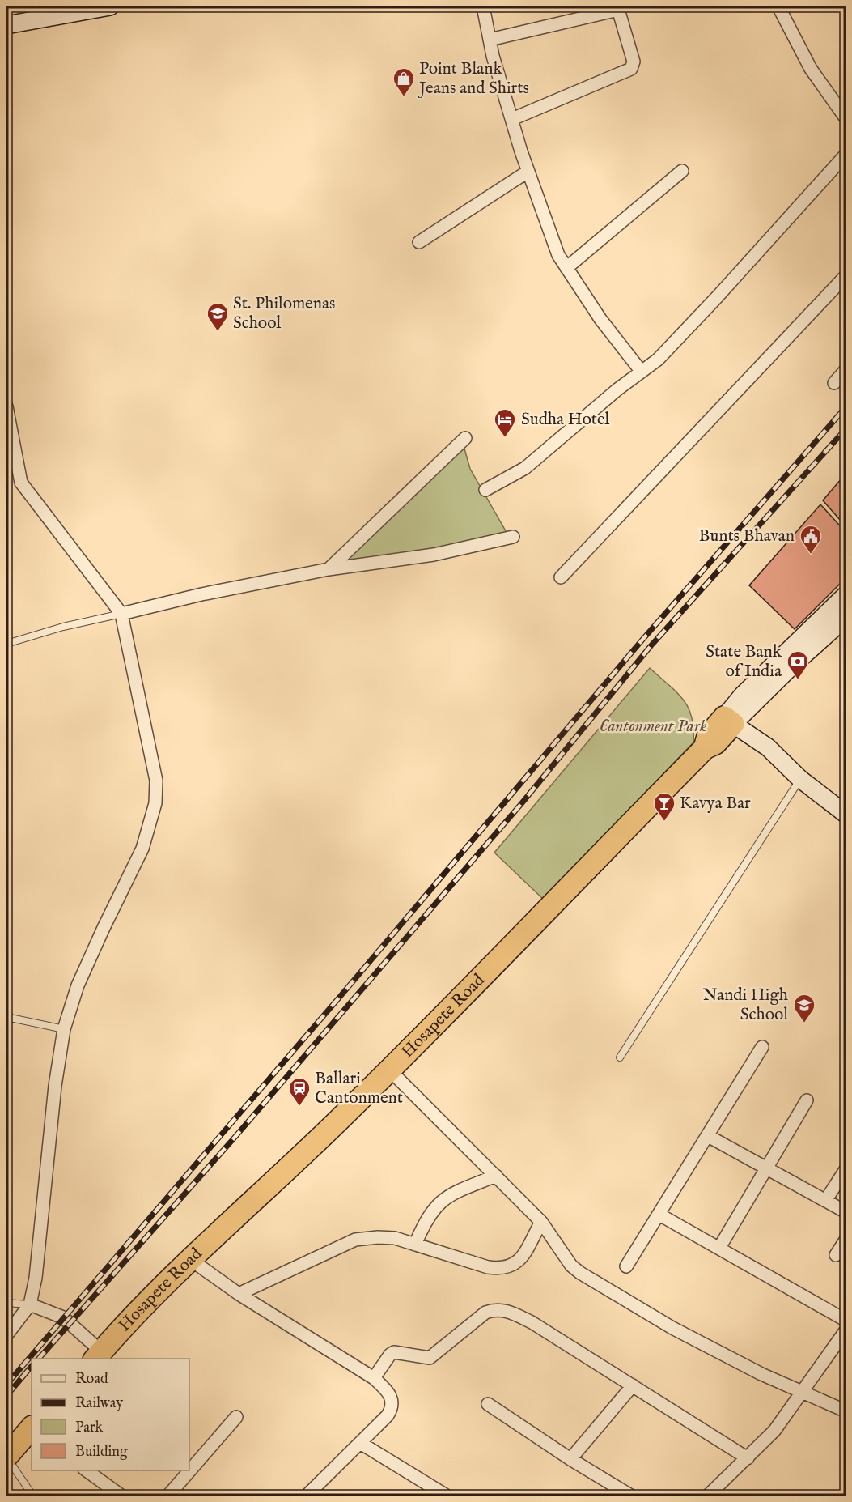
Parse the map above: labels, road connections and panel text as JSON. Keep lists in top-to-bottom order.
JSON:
{
  "streets": {
    "highway": ["Hosapete Road"]
  },
  "parks": ["Cantonment Park"],
  "places": {
    "shop": ["Point Blank Jeans and Shirts"],
    "school or university": ["St. Philomenas School", "Nandi High School"],
    "hotel": ["Sudha Hotel"],
    "public building": ["Bunts Bhavan"],
    "bank": ["State Bank of India"],
    "bar": ["Kavya Bar"],
    "station": ["Ballari Cantonment"]
  },
  "legend": [
    "Road",
    "Railway",
    "Park",
    "Building"
  ]
}
